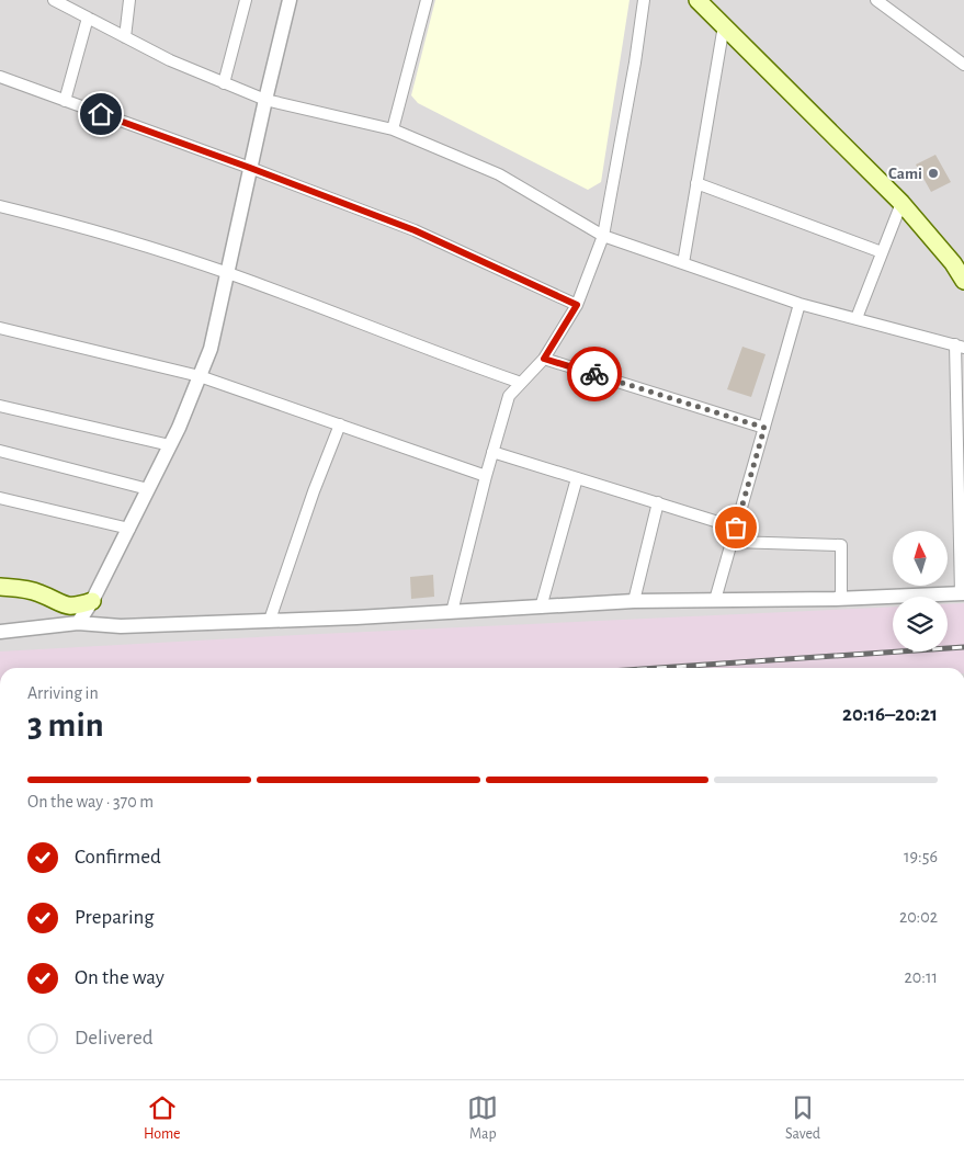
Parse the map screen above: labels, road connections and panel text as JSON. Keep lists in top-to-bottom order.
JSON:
{
  "places": ["Cami"],
  "north": "top",
  "page": {
    "heading": ["3 min", "Arriving in", "20:16–20:21"],
    "bar": "On the way · 370 m",
    "list": [
      ["Confirmed", "19:56"],
      ["Preparing", "20:02"],
      ["On the way", "20:11"],
      "Delivered"
    ],
    "tabs": ["Home", "Map", "Saved"]
  }
}
